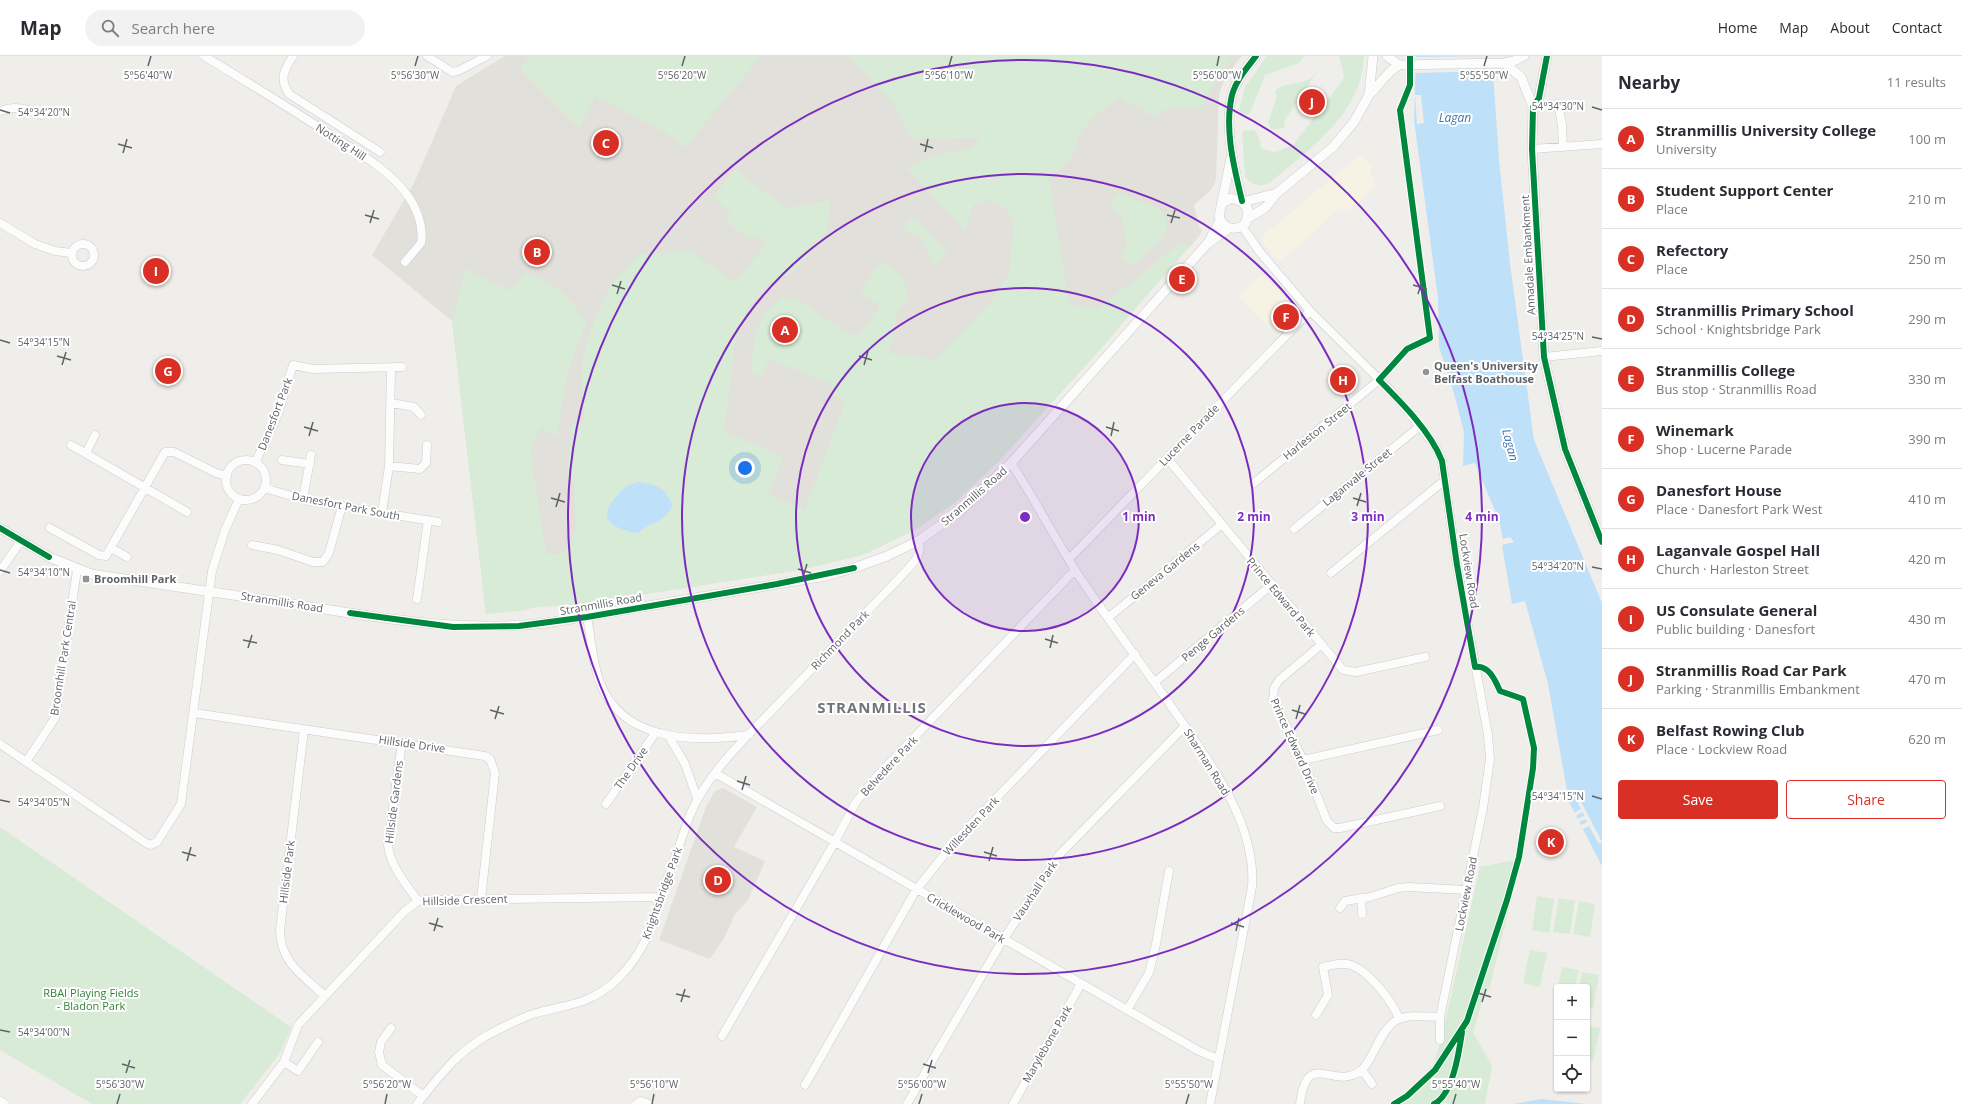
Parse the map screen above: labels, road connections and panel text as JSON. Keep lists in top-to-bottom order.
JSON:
{
  "streets": {
    "street": [
      "Notting Hill",
      "Annadale Embankment",
      "Danesfort Park",
      "Harleston Street",
      "Lucerne Parade",
      "Laganvale Street",
      "Stranmillis Road",
      "Danesfort Park South",
      "Geneva Gardens",
      "Lockview Road",
      "Prince Edward Park",
      "Penge Gardens",
      "Richmond Park",
      "Broomhill Park Central",
      "Hillside Drive",
      "Prince Edward Drive",
      "Sharman Road",
      "Belvedere Park",
      "The Drive",
      "Hillside Gardens",
      "Willesden Park",
      "Hillside Park",
      "Vauxhall Park",
      "Knightsbridge Park",
      "Hillside Crescent",
      "Cricklewood Park",
      "Marylebone Park"
    ]
  },
  "crossings": [
    ["Danesfort Park", "Danesfort Park South"],
    ["Harleston Street", "Lockview Road"],
    ["Lucerne Parade", "Lockview Road"],
    ["Lucerne Parade", "Prince Edward Park"],
    ["Lucerne Parade", "Sharman Road"],
    ["Laganvale Street", "Lockview Road"],
    ["Stranmillis Road", "Lockview Road"],
    ["Stranmillis Road", "Richmond Park"],
    ["Stranmillis Road", "Broomhill Park Central"],
    ["Stranmillis Road", "Sharman Road"],
    ["Geneva Gardens", "Prince Edward Park"],
    ["Geneva Gardens", "Sharman Road"],
    ["Prince Edward Park", "Penge Gardens"],
    ["Prince Edward Park", "Prince Edward Drive"],
    ["Penge Gardens", "Sharman Road"],
    ["Richmond Park", "Knightsbridge Park"],
    ["Richmond Park", "Cricklewood Park"],
    ["Hillside Drive", "Hillside Gardens"],
    ["Hillside Drive", "Hillside Park"],
    ["Hillside Drive", "Hillside Crescent"],
    ["Sharman Road", "Belvedere Park"],
    ["Sharman Road", "Willesden Park"],
    ["Sharman Road", "Vauxhall Park"],
    ["Sharman Road", "Cricklewood Park"],
    ["Belvedere Park", "Cricklewood Park"],
    ["Hillside Gardens", "Hillside Crescent"],
    ["Willesden Park", "Cricklewood Park"],
    ["Hillside Park", "Hillside Crescent"],
    ["Vauxhall Park", "Cricklewood Park"],
    ["Knightsbridge Park", "Hillside Crescent"],
    ["Cricklewood Park", "Marylebone Park"]
  ],
  "districts": ["STRANMILLIS"],
  "water": ["Lagan"],
  "parks": ["RBAI Playing Fields - Bladon Park"],
  "places": {
    "other": ["Queen's University Belfast Boathouse"],
    "transit": ["Broomhill Park"]
  },
  "page": {
    "header": "Map",
    "search": "Search here",
    "nav": [
      "Home",
      "Map",
      "About",
      "Contact"
    ],
    "heading": ["Nearby", "11 results"],
    "pins": [
      "J",
      "C",
      "B",
      "I",
      "E",
      "F",
      "A",
      "G",
      "H",
      "K",
      "D"
    ],
    "list": [
      {
        "mark": "A",
        "name": "Stranmillis University College",
        "note": "University",
        "value": "100 m"
      },
      {
        "mark": "B",
        "name": "Student Support Center",
        "note": "Place",
        "value": "210 m"
      },
      {
        "mark": "C",
        "name": "Refectory",
        "note": "Place",
        "value": "250 m"
      },
      {
        "mark": "D",
        "name": "Stranmillis Primary School",
        "note": "School · Knightsbridge Park",
        "value": "290 m"
      },
      {
        "mark": "E",
        "name": "Stranmillis College",
        "note": "Bus stop · Stranmillis Road",
        "value": "330 m"
      },
      {
        "mark": "F",
        "name": "Winemark",
        "note": "Shop · Lucerne Parade",
        "value": "390 m"
      },
      {
        "mark": "G",
        "name": "Danesfort House",
        "note": "Place · Danesfort Park West",
        "value": "410 m"
      },
      {
        "mark": "H",
        "name": "Laganvale Gospel Hall",
        "note": "Church · Harleston Street",
        "value": "420 m"
      },
      {
        "mark": "I",
        "name": "US Consulate General",
        "note": "Public building · Danesfort",
        "value": "430 m"
      },
      {
        "mark": "J",
        "name": "Stranmillis Road Car Park",
        "note": "Parking · Stranmillis Embankment",
        "value": "470 m"
      },
      {
        "mark": "K",
        "name": "Belfast Rowing Club",
        "note": "Place · Lockview Road",
        "value": "620 m"
      }
    ],
    "buttons": ["Save", "Share"],
    "map_buttons": ["+", "−"]
  },
  "coordinates": [
    "5°56'40\"W",
    "5°56'30\"W",
    "5°56'20\"W",
    "5°56'10\"W",
    "5°56'00\"W",
    "5°55'50\"W",
    "54°34'30\"N",
    "54°34'20\"N",
    "54°34'25\"N",
    "54°34'15\"N",
    "54°34'10\"N",
    "54°34'05\"N",
    "54°34'00\"N",
    "5°55'40\"W"
  ],
  "rings": [
    "1 min",
    "2 min",
    "3 min",
    "4 min"
  ]
}
